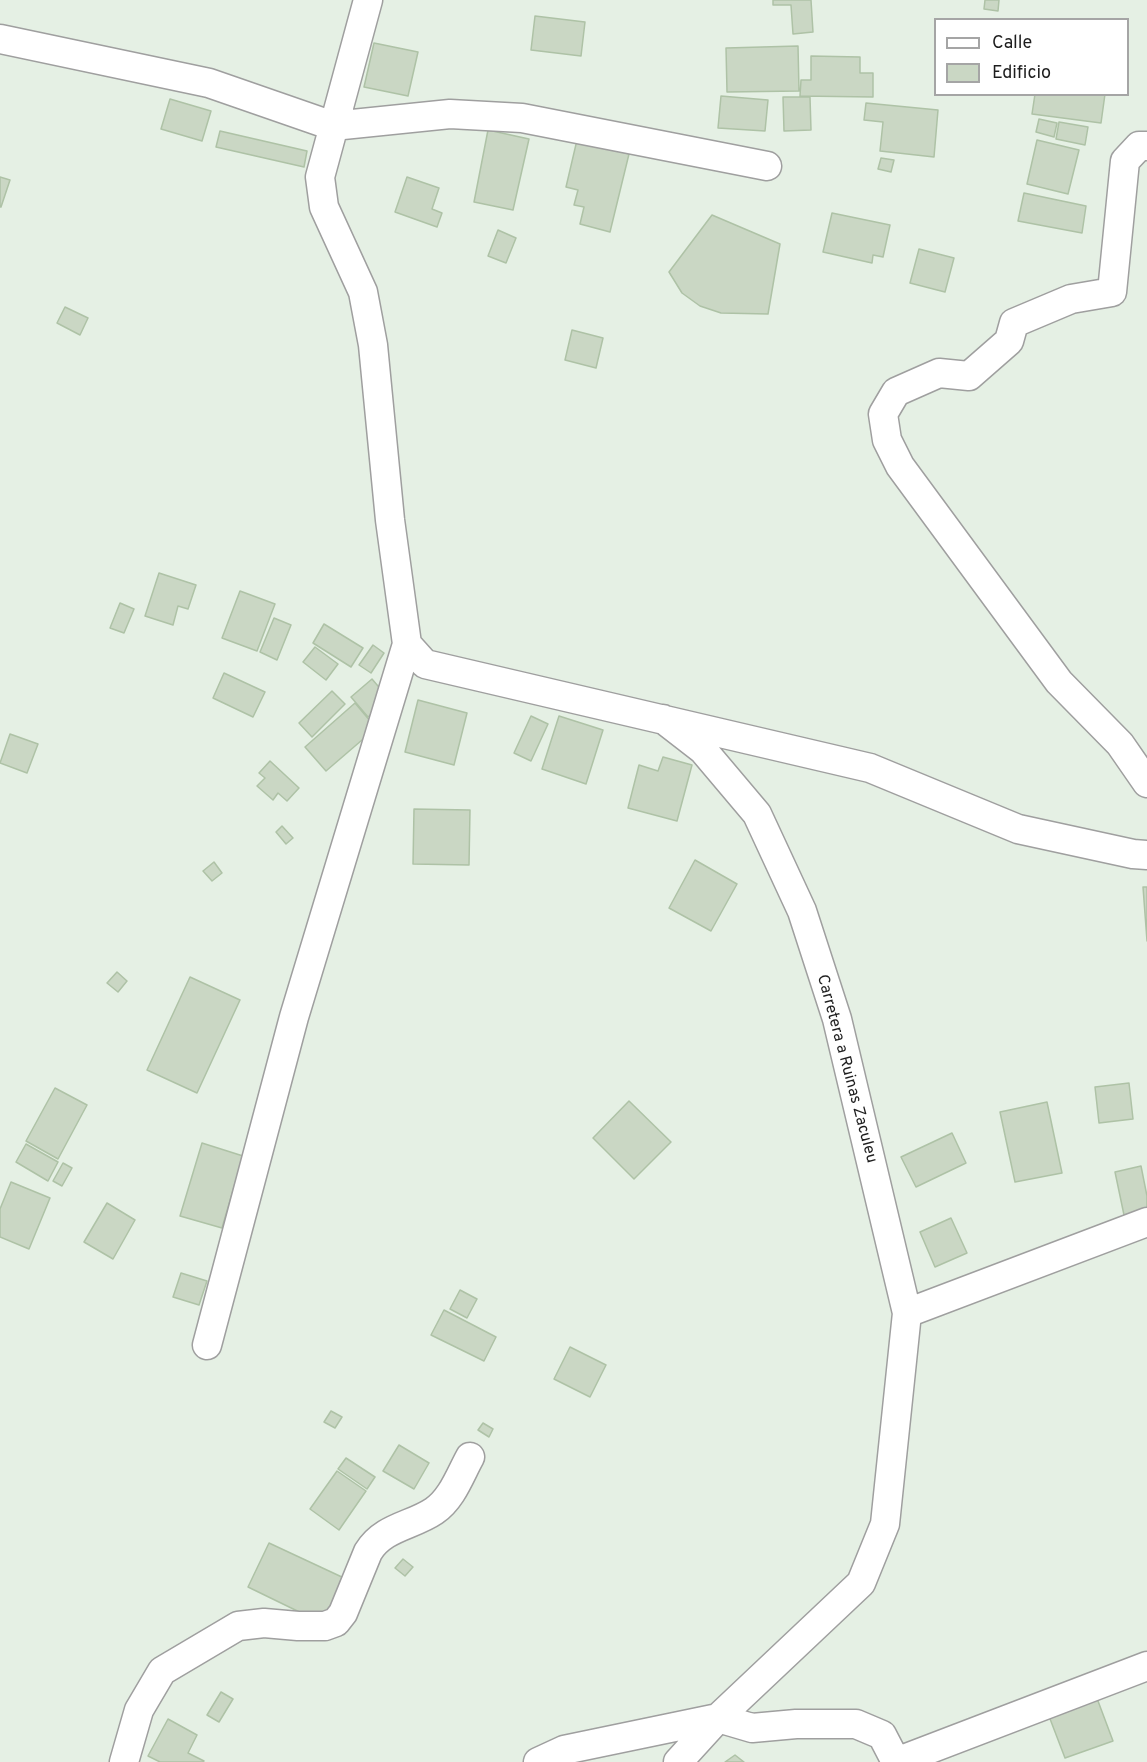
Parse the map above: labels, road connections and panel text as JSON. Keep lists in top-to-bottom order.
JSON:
{
  "streets": {
    "street": ["Carretera a Ruinas Zaculeu"]
  },
  "legend": ["Calle", "Edificio"]
}
